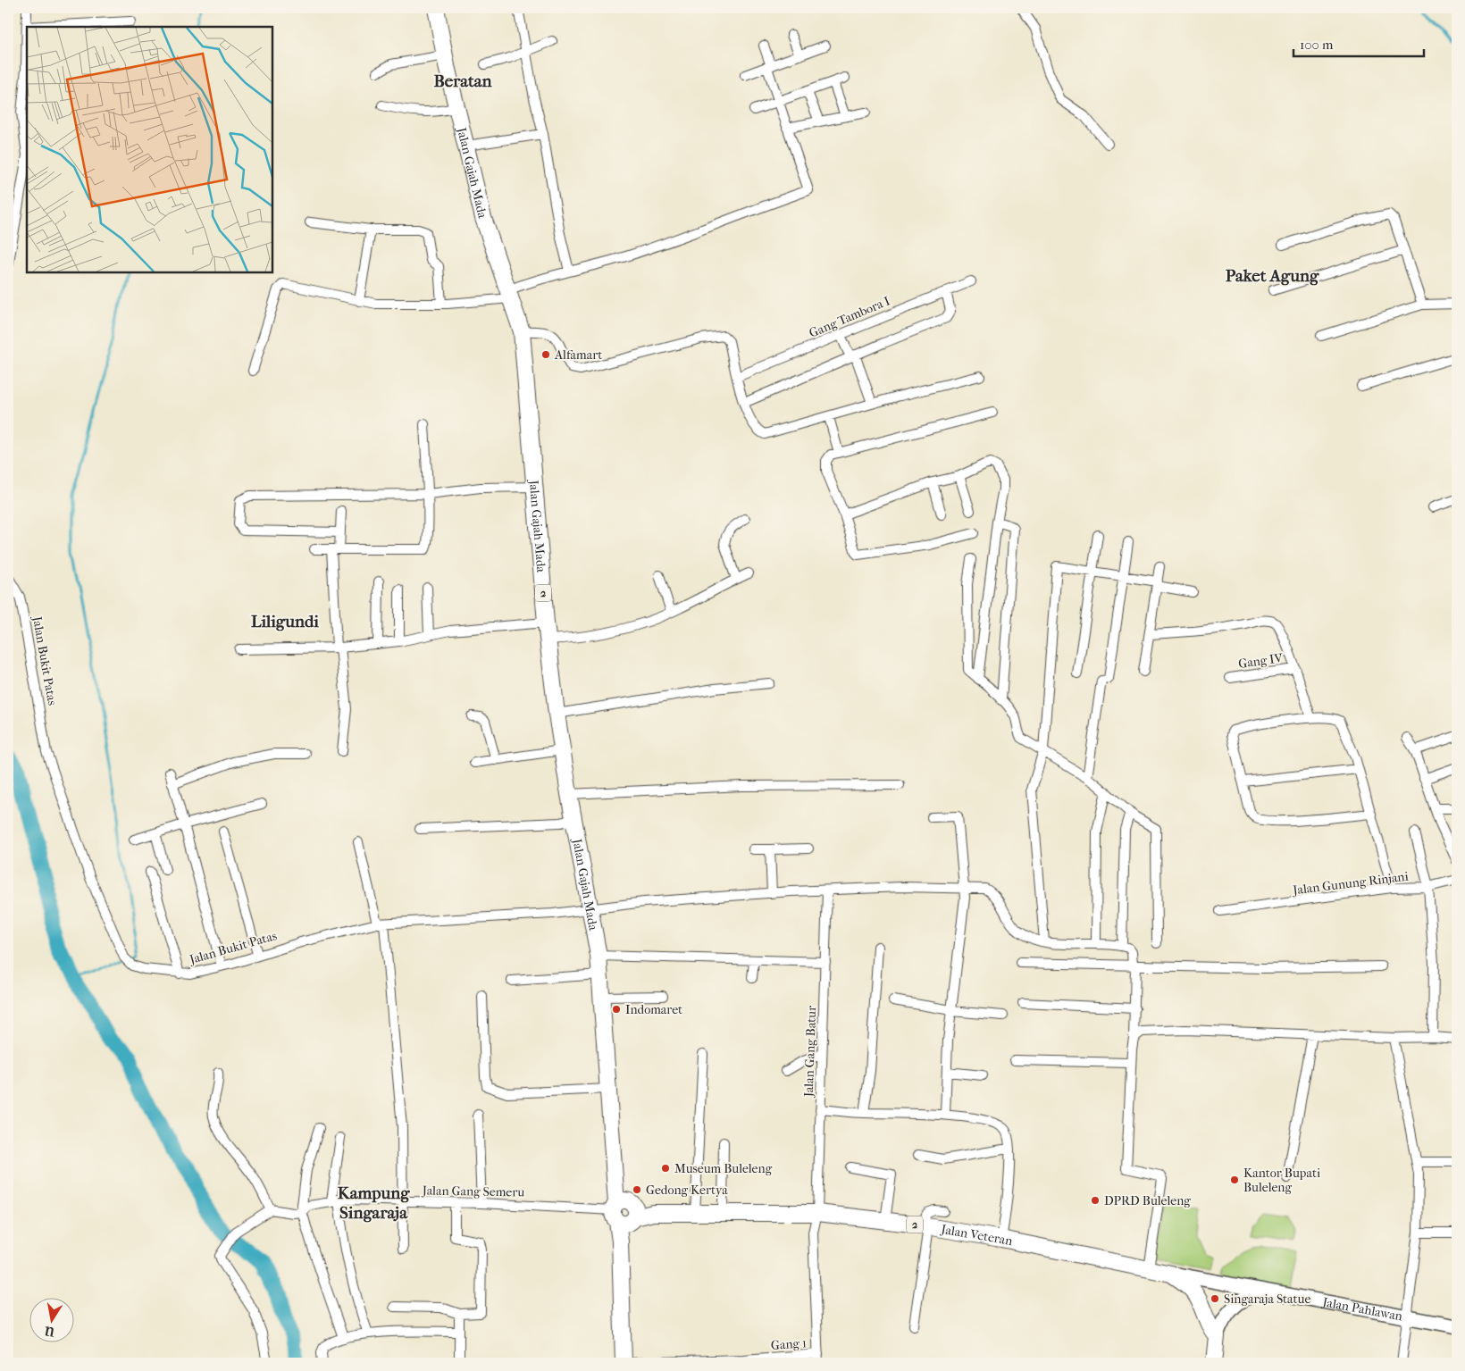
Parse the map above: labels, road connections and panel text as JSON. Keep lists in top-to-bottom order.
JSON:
{
  "streets": {
    "highway": ["Jalan Gajah Mada", "2", "Jalan Veteran"],
    "main road": ["Jalan Pahlawan"],
    "street": [
      "Gang Tambora I",
      "Jalan Bukit Patas",
      "Gang IV",
      "Jalan Gunung Rinjani",
      "Jalan Gang Batur",
      "Jalan Gang Semeru",
      "Gang 1"
    ]
  },
  "crossings": [
    ["Jalan Gajah Mada", "Jalan Bukit Patas"],
    ["Jalan Gajah Mada", "Jalan Gang Semeru"],
    ["Jalan Gajah Mada", "Jalan Veteran"],
    ["2", "Jalan Veteran"],
    ["Jalan Gang Batur", "Jalan Veteran"],
    ["Jalan Gang Batur", "Gang 1"],
    ["Jalan Gang Semeru", "Jalan Veteran"],
    ["Jalan Veteran", "Jalan Pahlawan"]
  ],
  "districts": [
    "Beratan",
    "Paket Agung",
    "Liligundi",
    "Kampung Singaraja"
  ],
  "places": [
    "Alfamart",
    "Indomaret",
    "Museum Buleleng",
    "Kantor Bupati Buleleng",
    "Gedong Kertya",
    "DPRD Buleleng",
    "Singaraja Statue"
  ],
  "scale_bar": "100 m",
  "north": "bottom"
}
